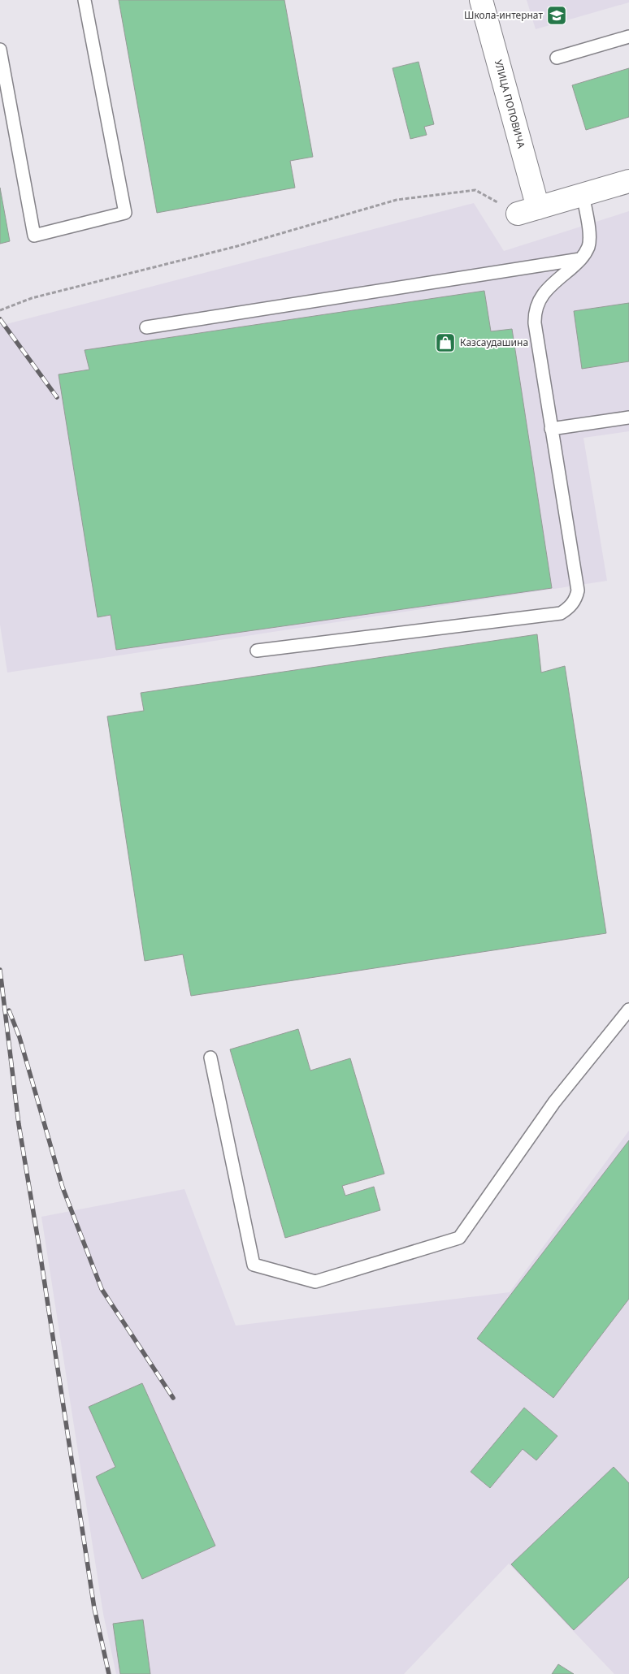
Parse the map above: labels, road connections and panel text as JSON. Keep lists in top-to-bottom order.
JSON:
{
  "streets": {
    "street": ["УЛИЦА ПОПОВИЧА"]
  },
  "places": {
    "school or university": ["Школа-интернат"],
    "shop": ["Казсаудашина"]
  }
}
